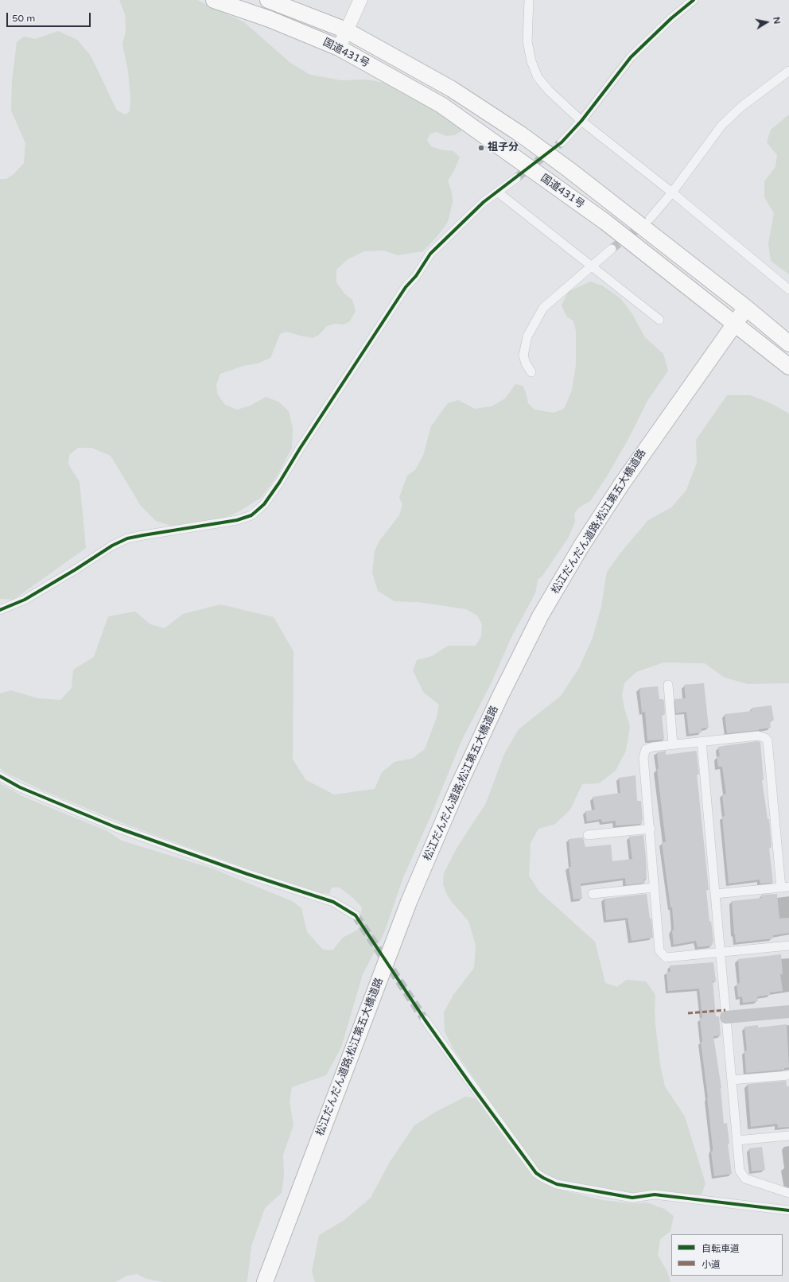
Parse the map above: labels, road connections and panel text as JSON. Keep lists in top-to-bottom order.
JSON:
{
  "streets": {
    "highway": ["国道431号", "松江だんだん道路;松江第五大橋道路"]
  },
  "crossings": [
    ["国道431号", "松江だんだん道路;松江第五大橋道路"]
  ],
  "places": ["祖子分"],
  "legend": ["自転車道", "小道"],
  "scale_bar": "50 m",
  "north": "right"
}
